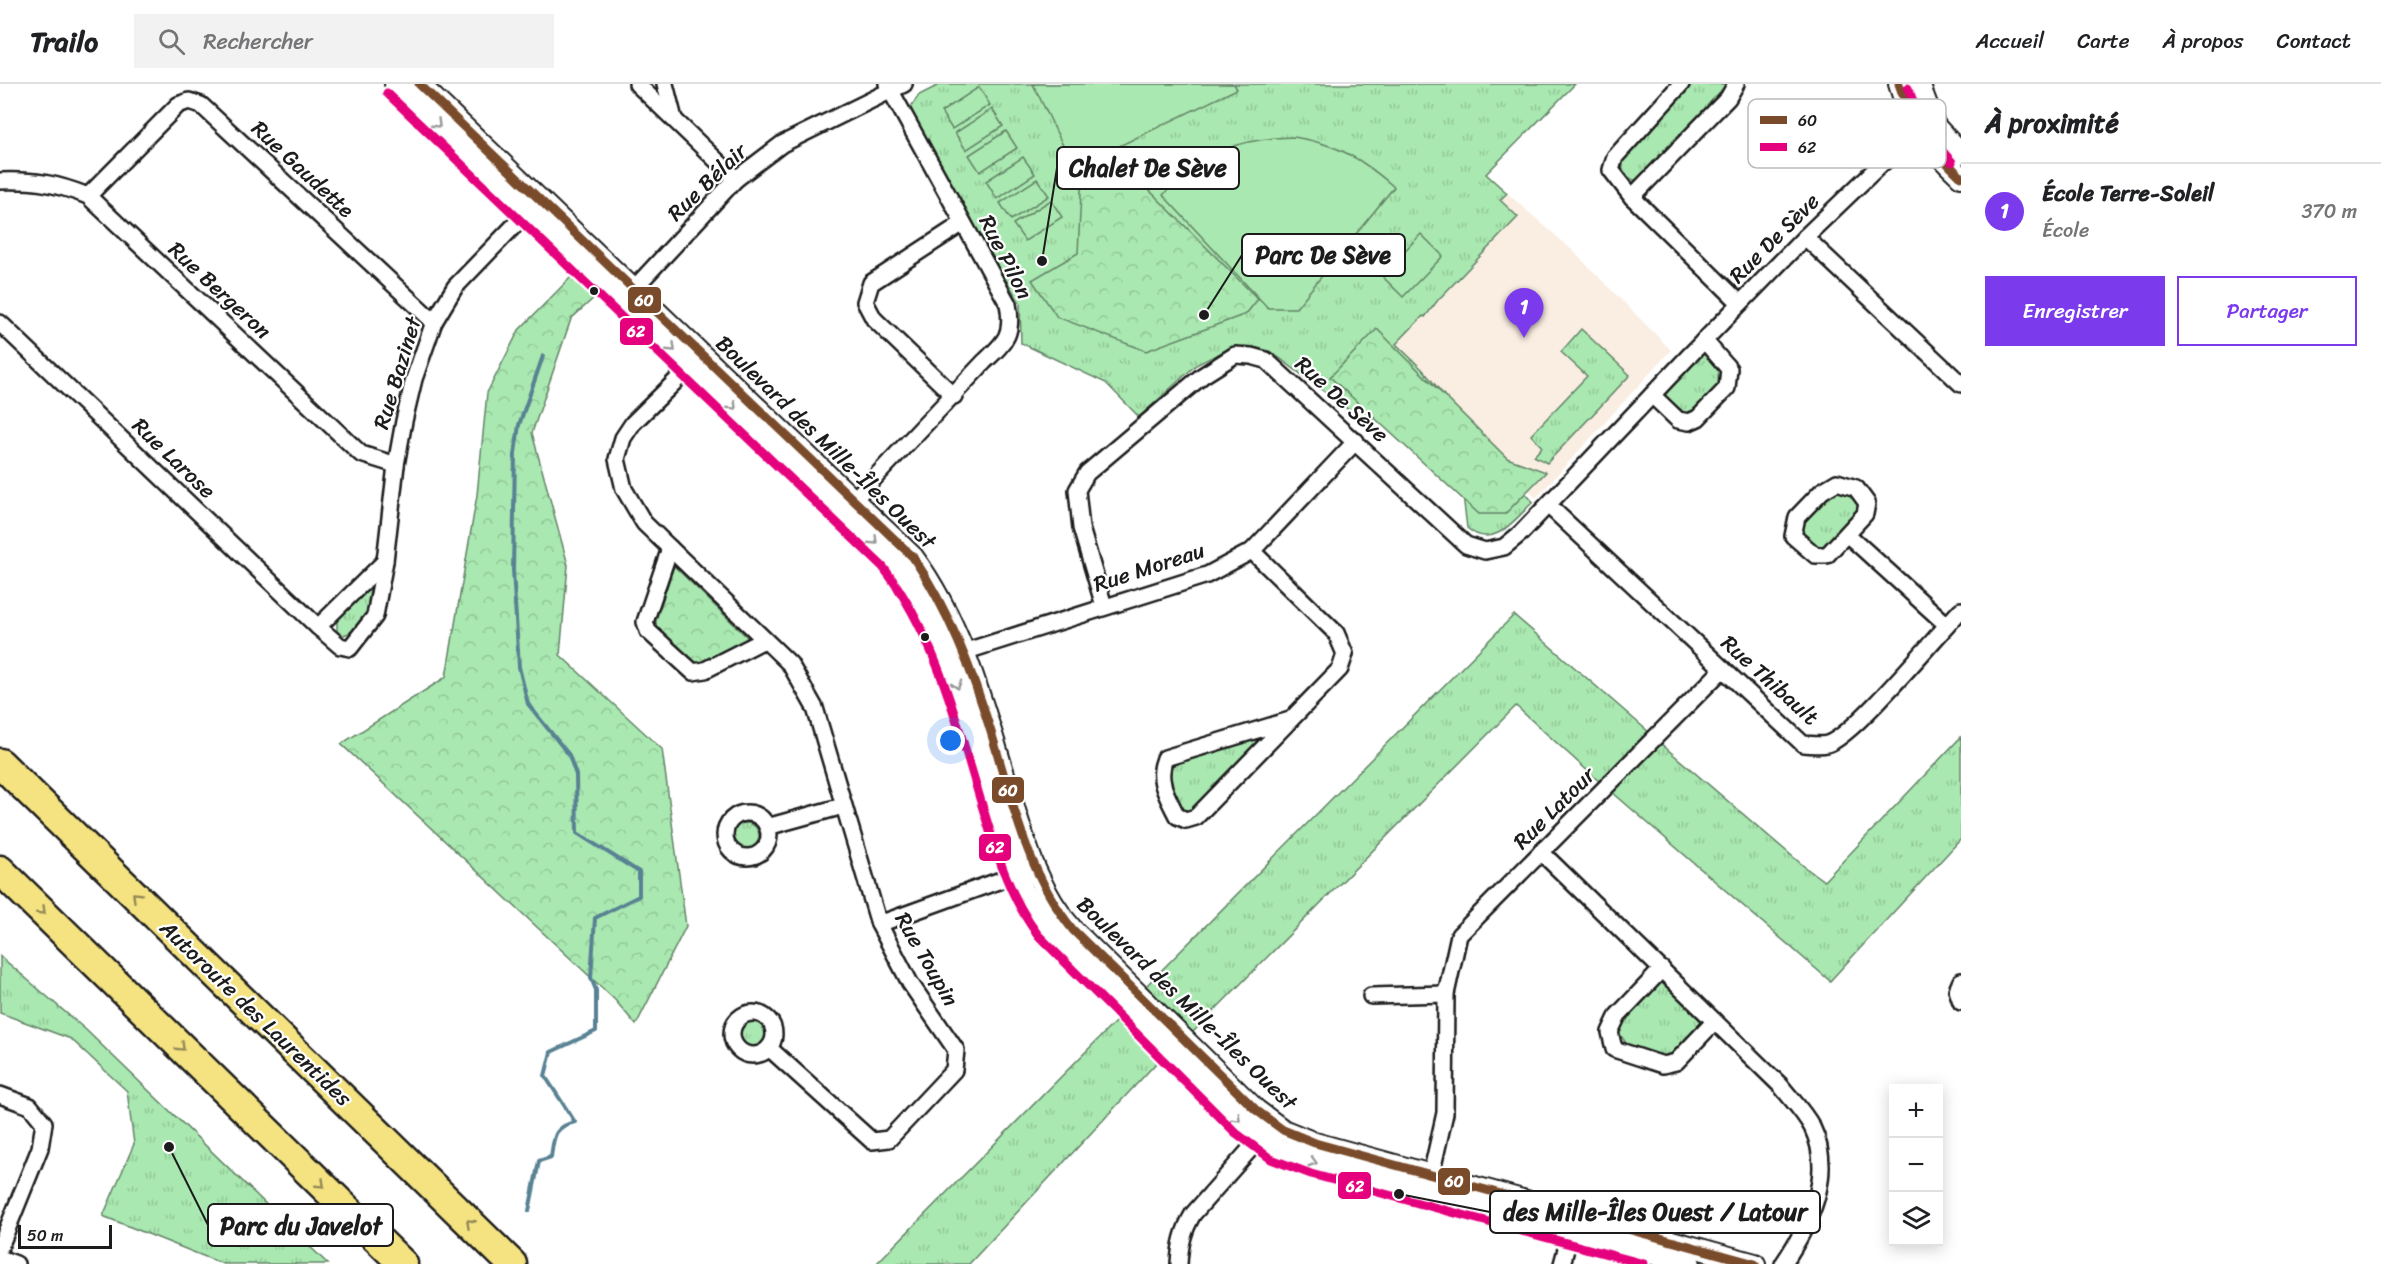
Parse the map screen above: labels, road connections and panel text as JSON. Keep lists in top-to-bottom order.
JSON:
{
  "streets": {
    "highway": ["Autoroute des Laurentides"],
    "street": [
      "Rue Gaudette",
      "Rue Bélair",
      "Rue De Sève",
      "Rue Pilon",
      "Rue Bergeron",
      "Rue Bazinet",
      "Boulevard des Mille-Îles Ouest",
      "Rue Larose",
      "Rue Moreau",
      "Rue Thibault",
      "Rue Latour",
      "Rue Toupin"
    ]
  },
  "crossings": [
    ["Rue Gaudette", "Rue Bergeron"],
    ["Rue Gaudette", "Rue Bazinet"],
    ["Rue Bélair", "Rue Pilon"],
    ["Rue Bélair", "Boulevard des Mille-Îles Ouest"],
    ["Rue De Sève", "Rue Moreau"],
    ["Rue De Sève", "Rue Thibault"],
    ["Rue Pilon", "Boulevard des Mille-Îles Ouest"],
    ["Rue Bergeron", "Rue Bazinet"],
    ["Rue Bazinet", "Boulevard des Mille-Îles Ouest"],
    ["Rue Bazinet", "Rue Larose"],
    ["Boulevard des Mille-Îles Ouest", "Rue Moreau"],
    ["Boulevard des Mille-Îles Ouest", "Rue Latour"],
    ["Boulevard des Mille-Îles Ouest", "Rue Toupin"],
    ["Rue Thibault", "Rue Latour"]
  ],
  "places": [
    "Chalet De Sève",
    "Parc De Sève",
    "Parc du Javelot",
    "des Mille-Îles Ouest / Latour"
  ],
  "lines": ["transit line 60", "transit line 62"],
  "legend": ["60", "62"],
  "scale_bar": "50 m",
  "page": {
    "header": "Trailo",
    "search": "Rechercher",
    "nav": [
      "Accueil",
      "Carte",
      "À propos",
      "Contact"
    ],
    "heading": "À proximité",
    "list": [
      {
        "mark": "1",
        "name": "École Terre-Soleil",
        "note": "École",
        "value": "370 m"
      }
    ],
    "buttons": ["Enregistrer", "Partager"],
    "pins": "1",
    "map_buttons": ["+", "−"],
    "scale": "50 m"
  }
}
